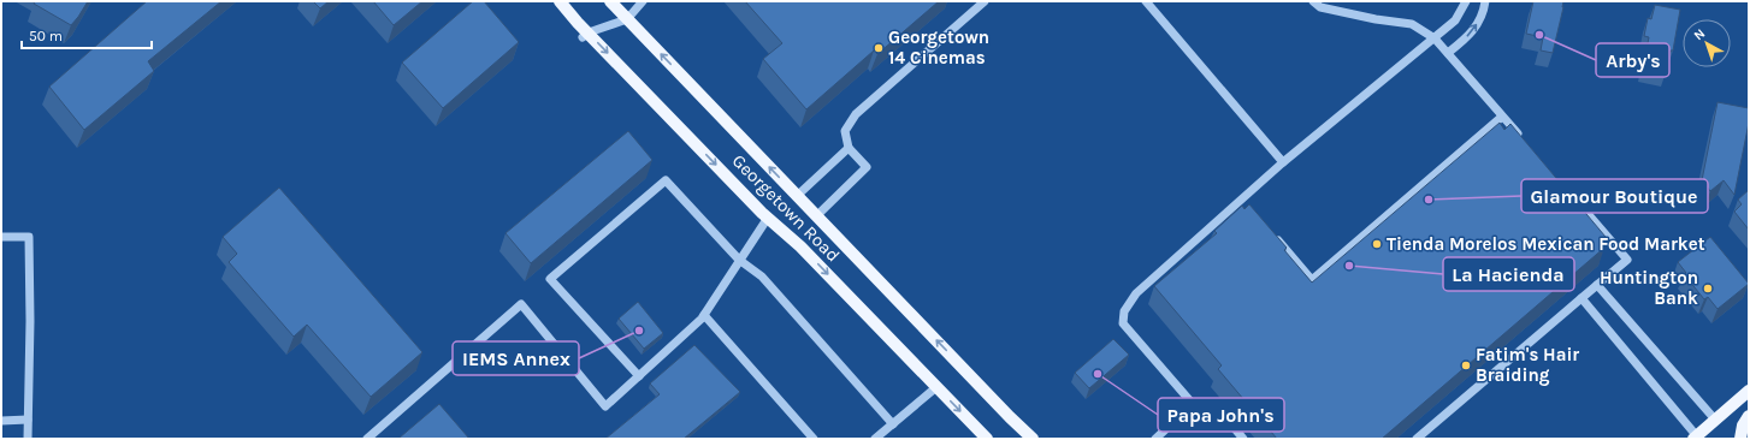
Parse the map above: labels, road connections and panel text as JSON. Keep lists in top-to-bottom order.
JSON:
{
  "streets": {
    "main road": ["Georgetown Road"]
  },
  "places": [
    "Arby's",
    "Georgetown 14 Cinemas",
    "Glamour Boutique",
    "Tienda Morelos Mexican Food Market",
    "La Hacienda",
    "Huntington Bank",
    "IEMS Annex",
    "Fatim's Hair Braiding",
    "Papa John's"
  ],
  "scale_bar": "50 m",
  "north": "top left"
}
